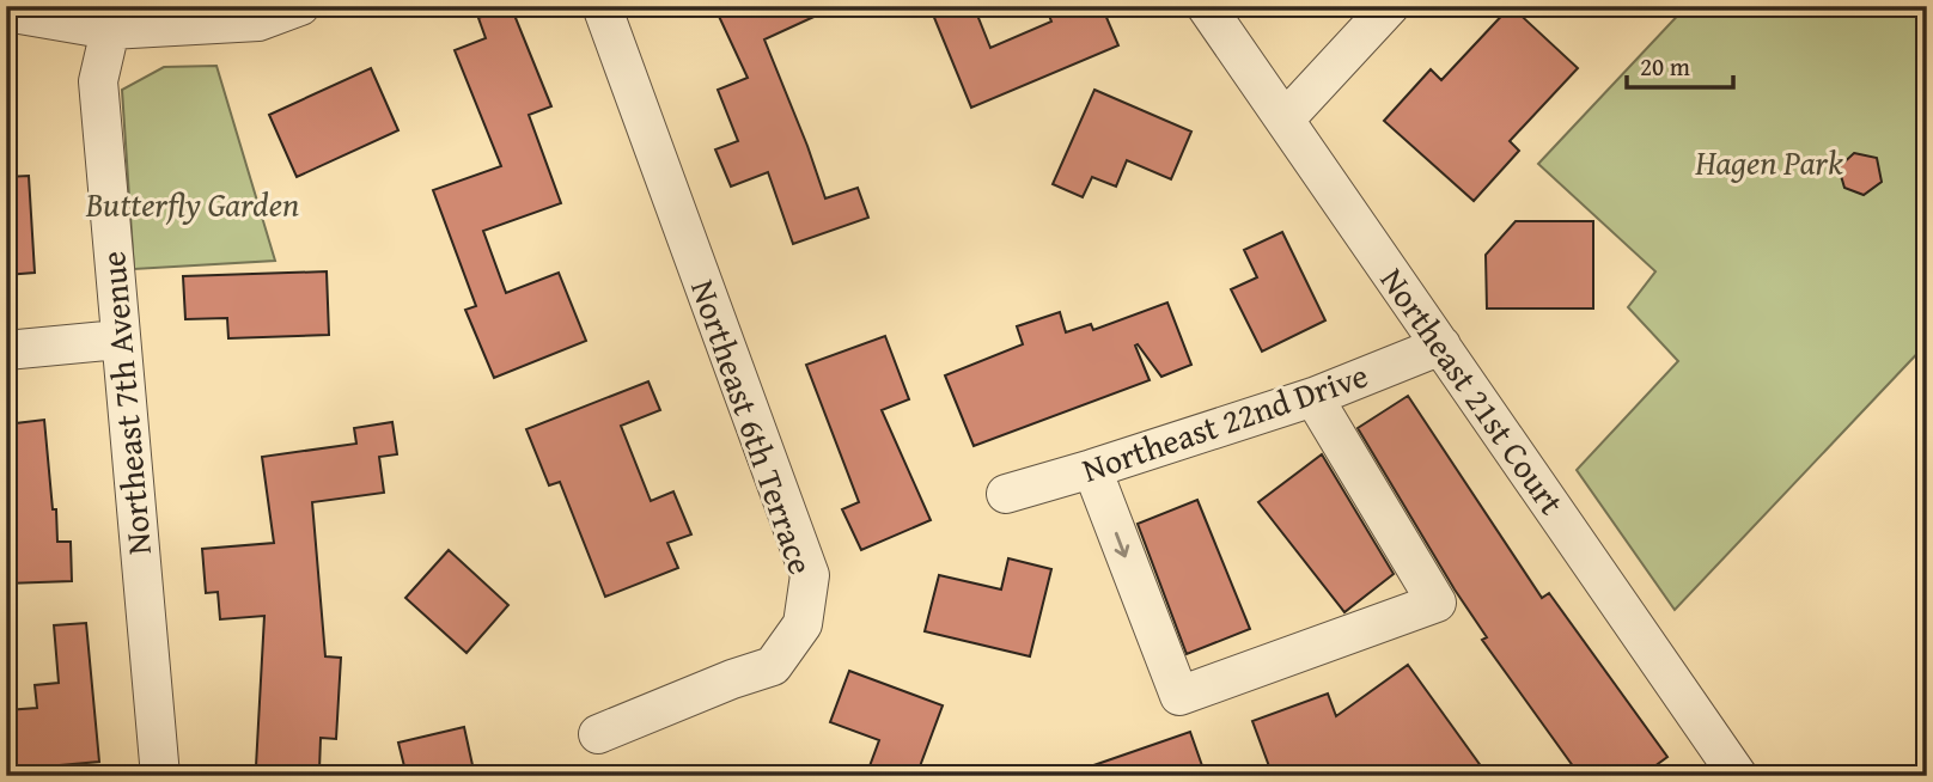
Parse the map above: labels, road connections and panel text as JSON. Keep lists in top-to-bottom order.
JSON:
{
  "streets": {
    "street": [
      "Northeast 21st Court",
      "Northeast 7th Avenue",
      "Northeast 22nd Drive",
      "Northeast 6th Terrace"
    ]
  },
  "crossings": [
    ["Northeast 21st Court", "Northeast 22nd Drive"]
  ],
  "parks": ["Hagen Park", "Butterfly Garden"],
  "scale_bar": "20 m"
}
